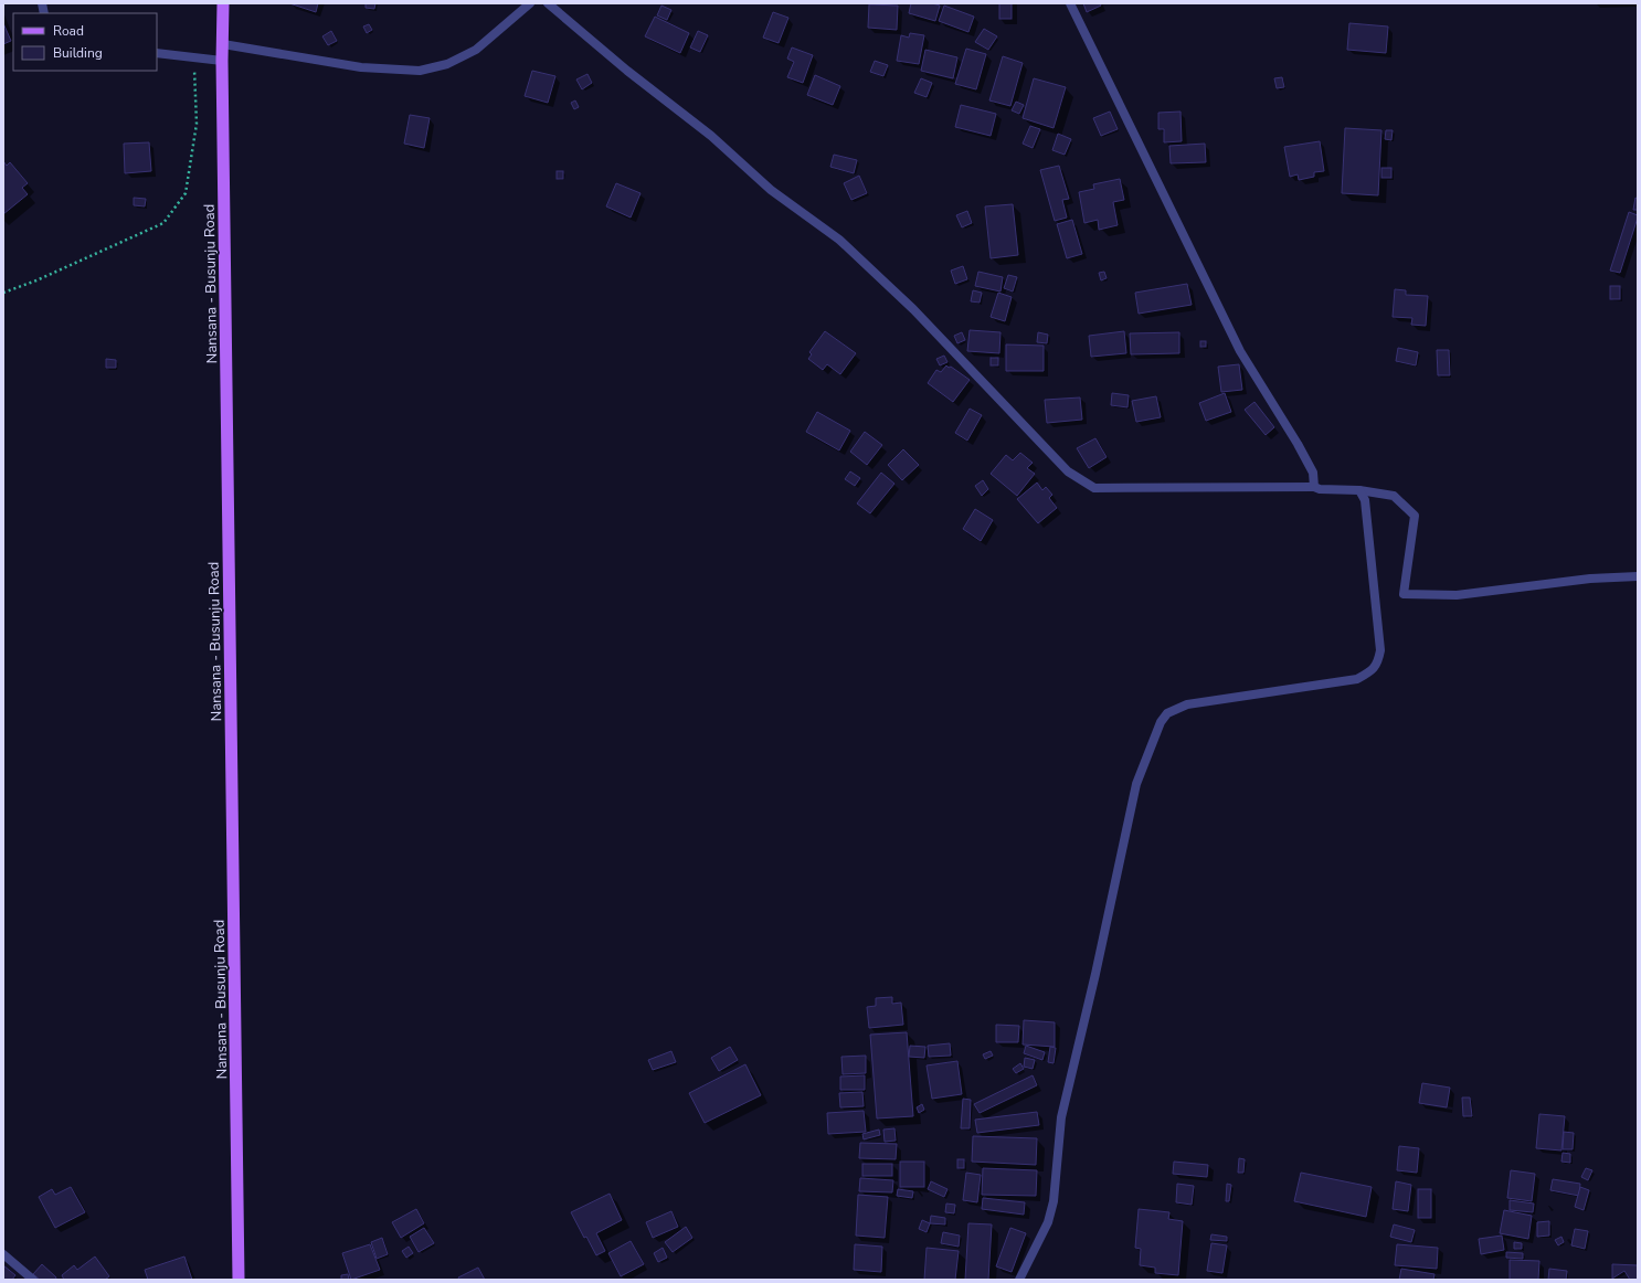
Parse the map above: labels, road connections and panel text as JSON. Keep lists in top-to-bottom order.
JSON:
{
  "streets": {
    "main road": ["Nansana - Busunju Road"]
  },
  "legend": ["Road", "Building"]
}
